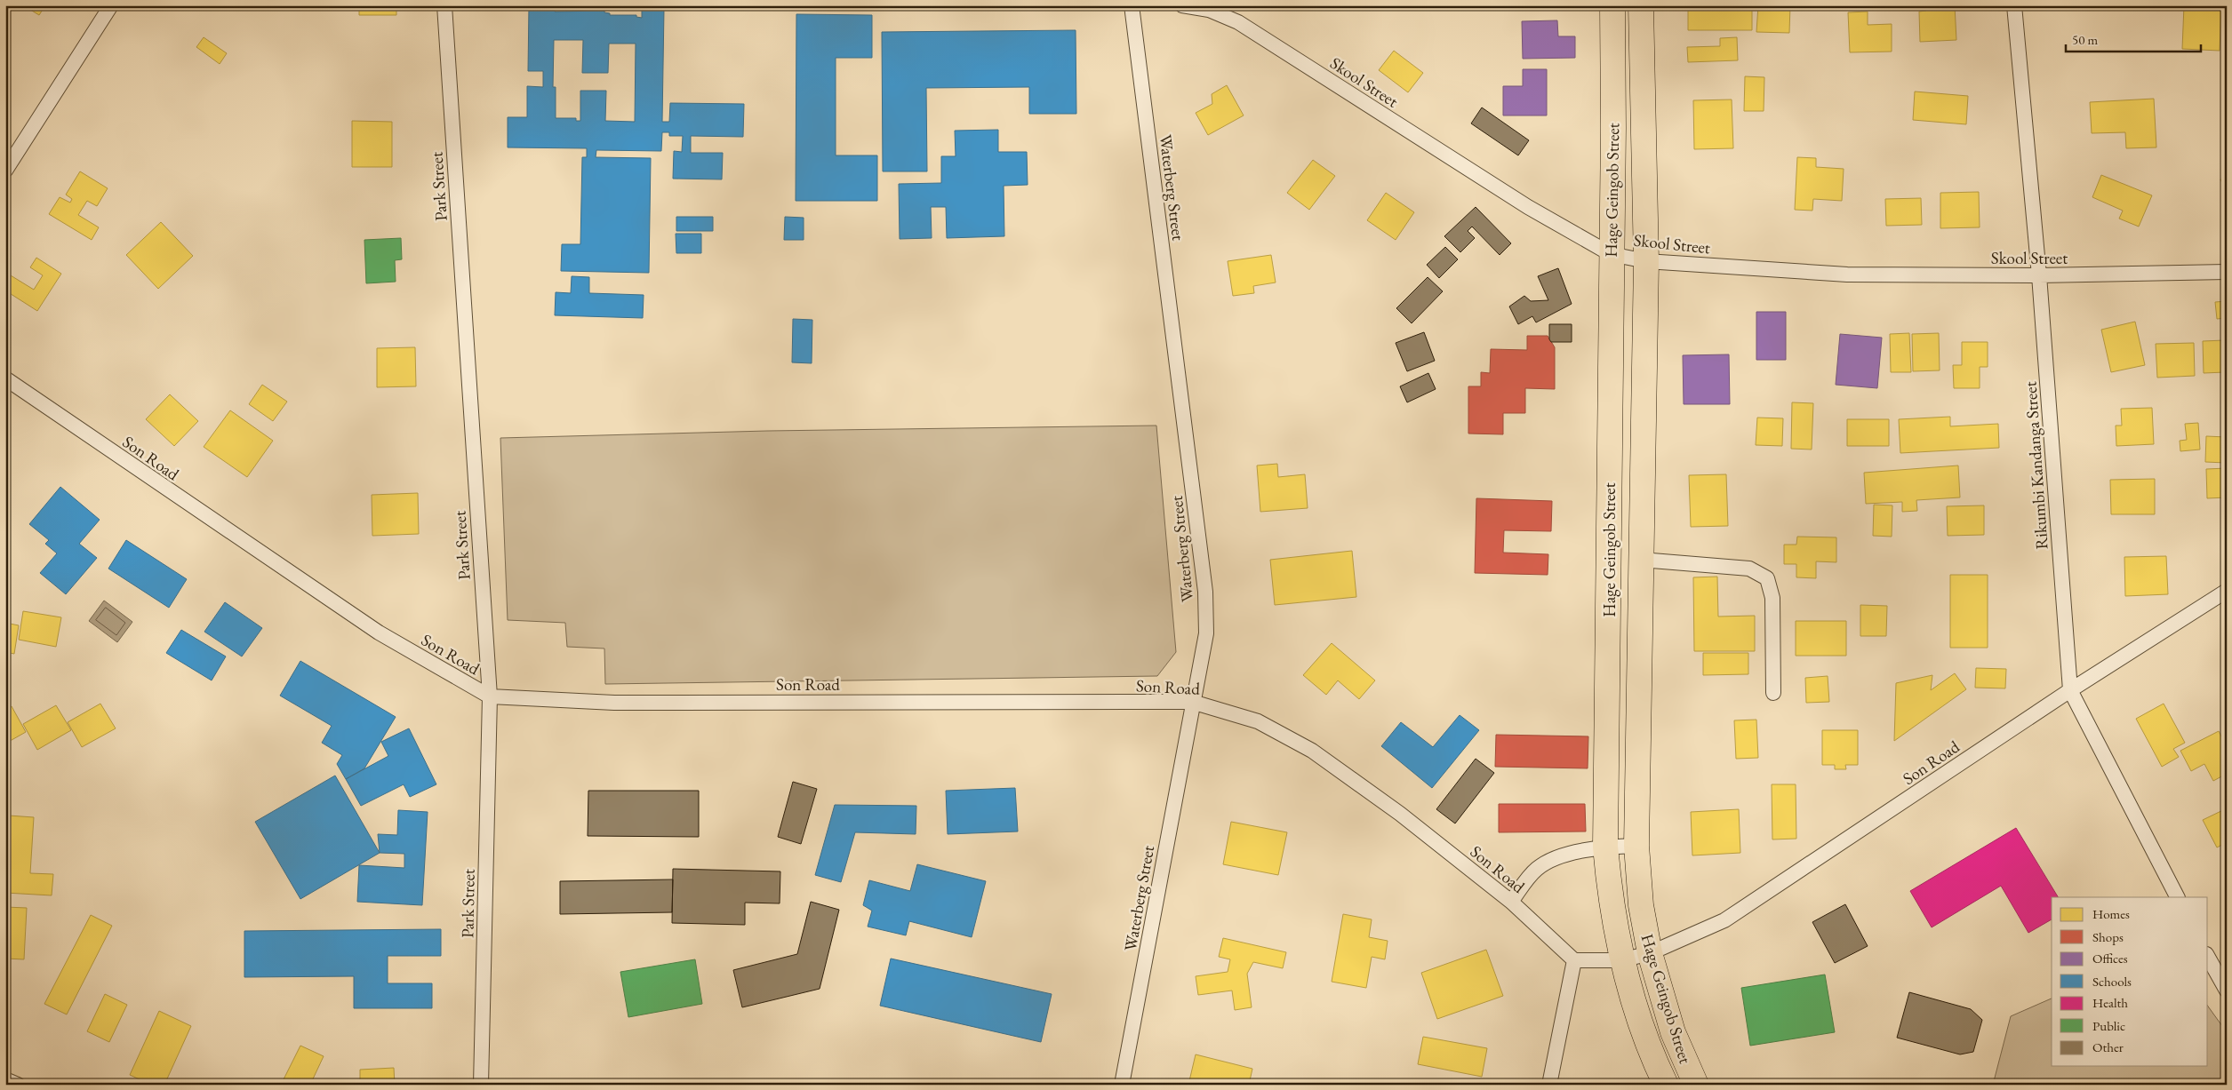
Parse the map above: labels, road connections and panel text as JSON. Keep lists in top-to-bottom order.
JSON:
{
  "streets": {
    "highway": ["Hage Geingob Street"],
    "street": [
      "Skool Street",
      "Park Street",
      "Waterberg Street",
      "Son Road",
      "Rikumbi Kandanga Street"
    ]
  },
  "crossings": [
    ["Skool Street", "Hage Geingob Street"],
    ["Skool Street", "Rikumbi Kandanga Street"],
    ["Park Street", "Son Road"],
    ["Waterberg Street", "Son Road"],
    ["Hage Geingob Street", "Son Road"],
    ["Son Road", "Rikumbi Kandanga Street"]
  ],
  "legend": [
    "Homes",
    "Shops",
    "Offices",
    "Schools",
    "Health",
    "Public",
    "Other"
  ],
  "scale_bar": "50 m"
}
